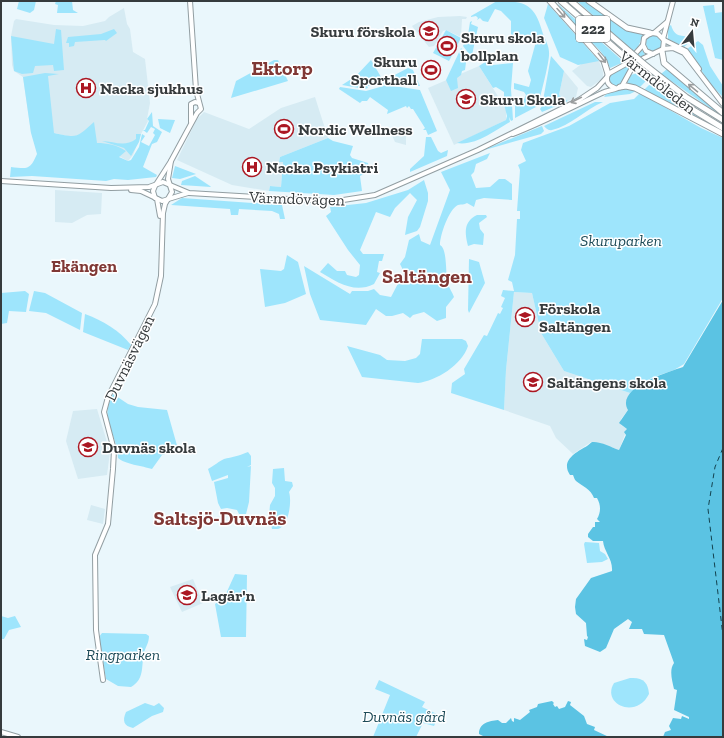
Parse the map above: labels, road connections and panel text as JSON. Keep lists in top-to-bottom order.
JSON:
{
  "streets": {
    "highway": ["222", "Värmdöleden"],
    "main road": ["Värmdövägen", "Duvnäsvägen"]
  },
  "crossings": [
    ["Värmdövägen", "Duvnäsvägen"]
  ],
  "districts": [
    "Ektorp",
    "Ekängen",
    "Saltängen",
    "Saltsjö-Duvnäs"
  ],
  "parks": ["Skuruparken", "Ringparken", "Duvnäs gård"],
  "places": {
    "school or university": [
      "Skuru förskola",
      "Skuru Skola",
      "Förskola Saltängen",
      "Saltängens skola",
      "Duvnäs skola",
      "Lagår'n"
    ],
    "sports": ["Skuru skola bollplan", "Skuru Sporthall", "Nordic Wellness"],
    "hospital": ["Nacka sjukhus", "Nacka Psykiatri"]
  },
  "north": "top"
}
